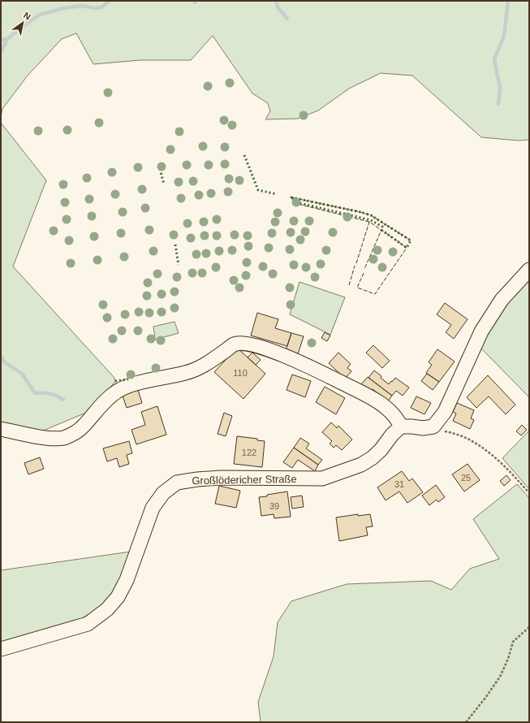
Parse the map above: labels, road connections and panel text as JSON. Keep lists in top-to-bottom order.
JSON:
{
  "streets": {
    "street": ["Großlödericher Straße"]
  },
  "house_numbers": [
    "110",
    "122",
    "25",
    "31",
    "39"
  ],
  "north": "top right"
}
